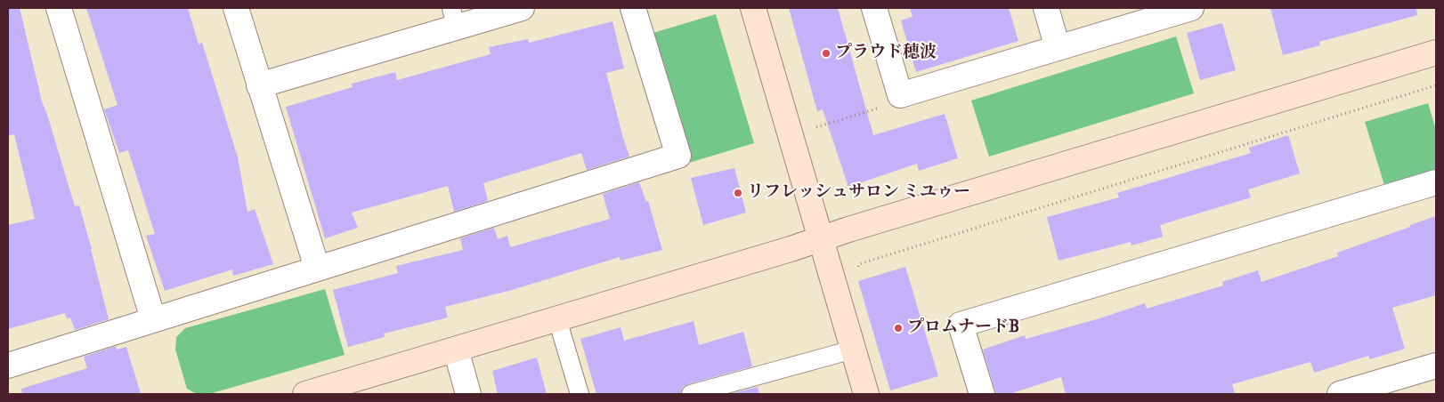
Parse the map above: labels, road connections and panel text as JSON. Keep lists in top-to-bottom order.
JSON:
{
  "places": ["プラウド穂波", "リフレッシュサロン ミユゥー", "プロムナードB"]
}
